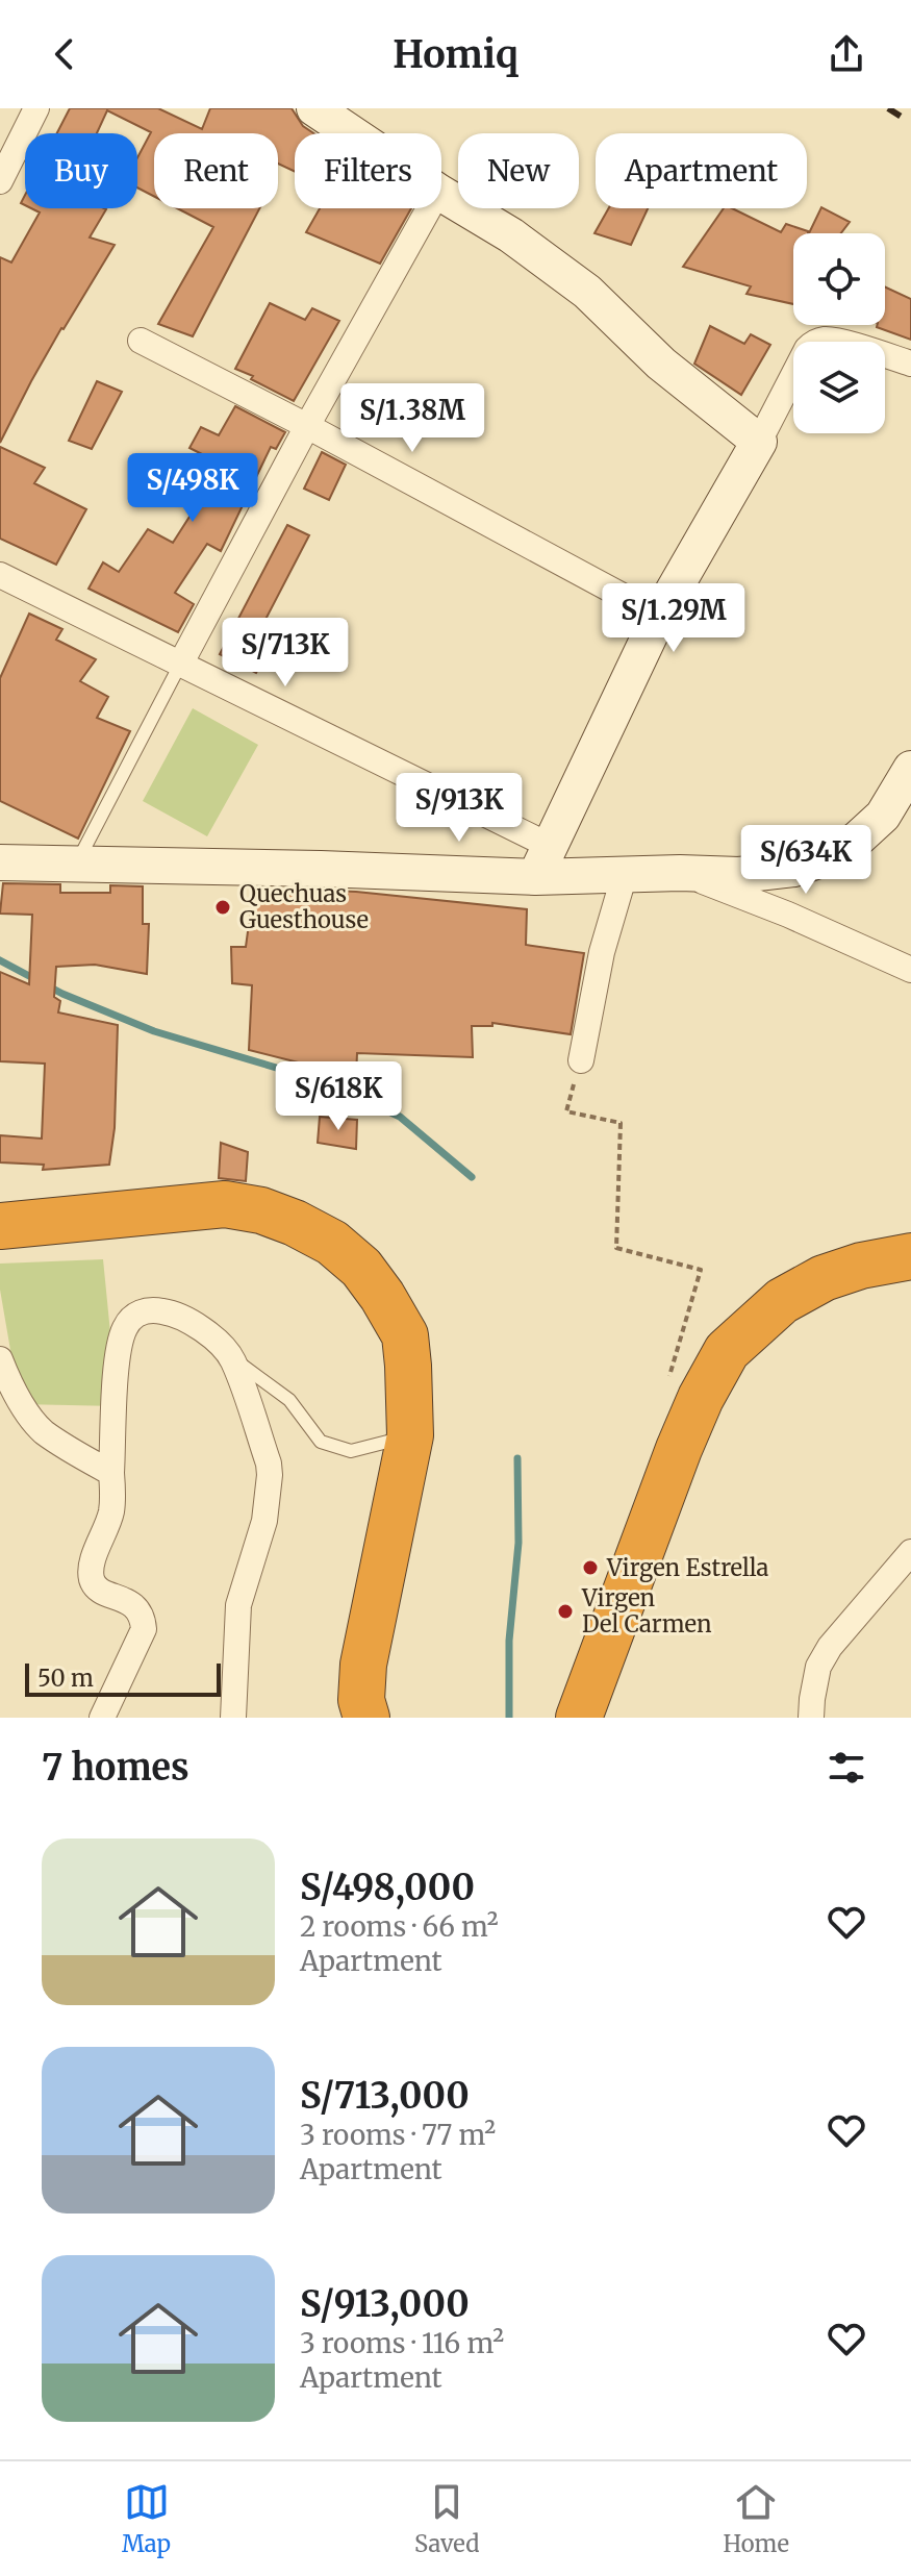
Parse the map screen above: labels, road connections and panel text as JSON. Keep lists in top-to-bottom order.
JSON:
{
  "places": ["Quechuas Guesthouse", "Virgen Estrella", "Virgen Del Carmen"],
  "scale_bar": "50 m",
  "page": {
    "header": "Homiq",
    "chip": [
      "Buy",
      "Rent",
      "Filters",
      "New",
      "Apartment"
    ],
    "price": [
      "S/1.38M",
      "S/498K",
      "S/1.29M",
      "S/713K",
      "S/913K",
      "S/634K",
      "S/618K"
    ],
    "scale": "50 m",
    "heading": "7 homes",
    "list": [
      {
        "name": "S/498,000",
        "note": "2 rooms · 66 m² · Apartment"
      },
      {
        "name": "S/713,000",
        "note": "3 rooms · 77 m² · Apartment"
      },
      {
        "name": "S/913,000",
        "note": "3 rooms · 116 m² · Apartment"
      }
    ],
    "tabs": ["Map", "Saved", "Home"]
  }
}
